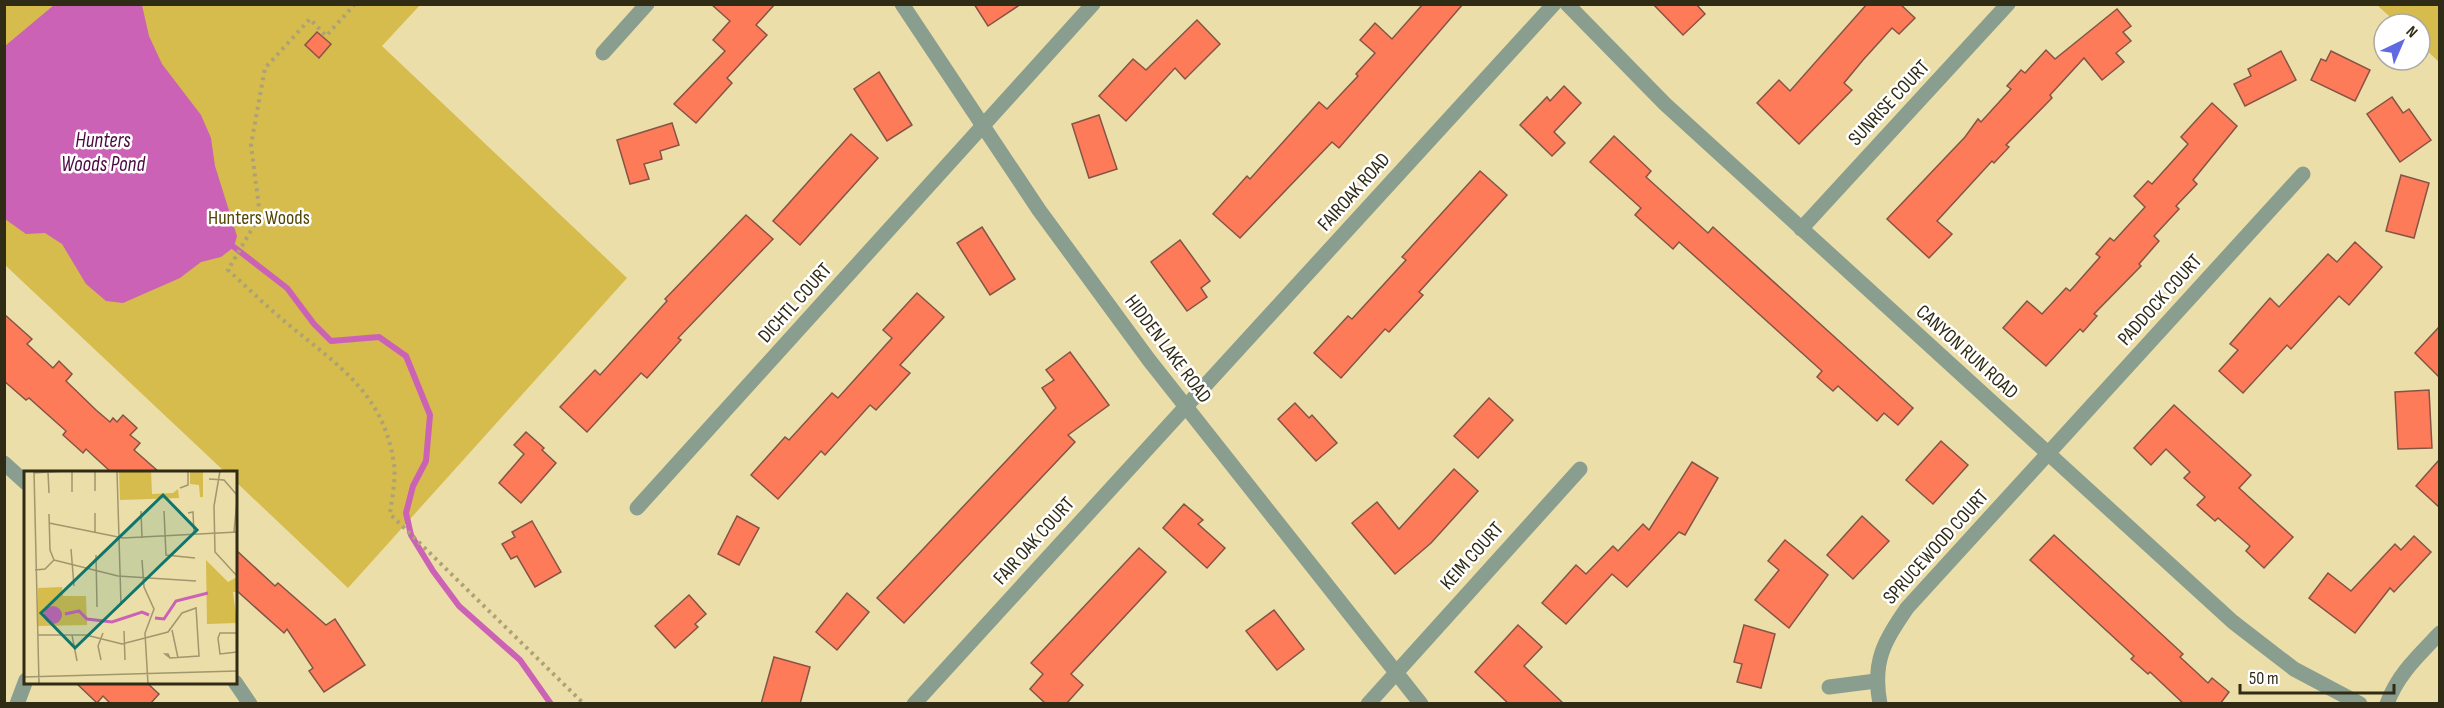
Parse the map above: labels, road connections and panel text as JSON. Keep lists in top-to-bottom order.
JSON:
{
  "streets": {
    "street": [
      "SUNRISE COURT",
      "FAIROAK ROAD",
      "PADDOCK COURT",
      "DICHTL COURT",
      "HIDDEN LAKE ROAD",
      "CANYON RUN ROAD",
      "FAIR OAK COURT",
      "SPRUCEWOOD COURT",
      "KEIM COURT"
    ]
  },
  "crossings": [
    ["SUNRISE COURT", "CANYON RUN ROAD"],
    ["FAIROAK ROAD", "HIDDEN LAKE ROAD"],
    ["FAIROAK ROAD", "FAIR OAK COURT"],
    ["PADDOCK COURT", "CANYON RUN ROAD"],
    ["PADDOCK COURT", "SPRUCEWOOD COURT"],
    ["DICHTL COURT", "HIDDEN LAKE ROAD"],
    ["HIDDEN LAKE ROAD", "FAIR OAK COURT"],
    ["HIDDEN LAKE ROAD", "KEIM COURT"],
    ["CANYON RUN ROAD", "SPRUCEWOOD COURT"]
  ],
  "water": ["Hunters Woods Pond"],
  "parks": ["Hunters Woods"],
  "scale_bar": "50 m",
  "north": "top right"
}
